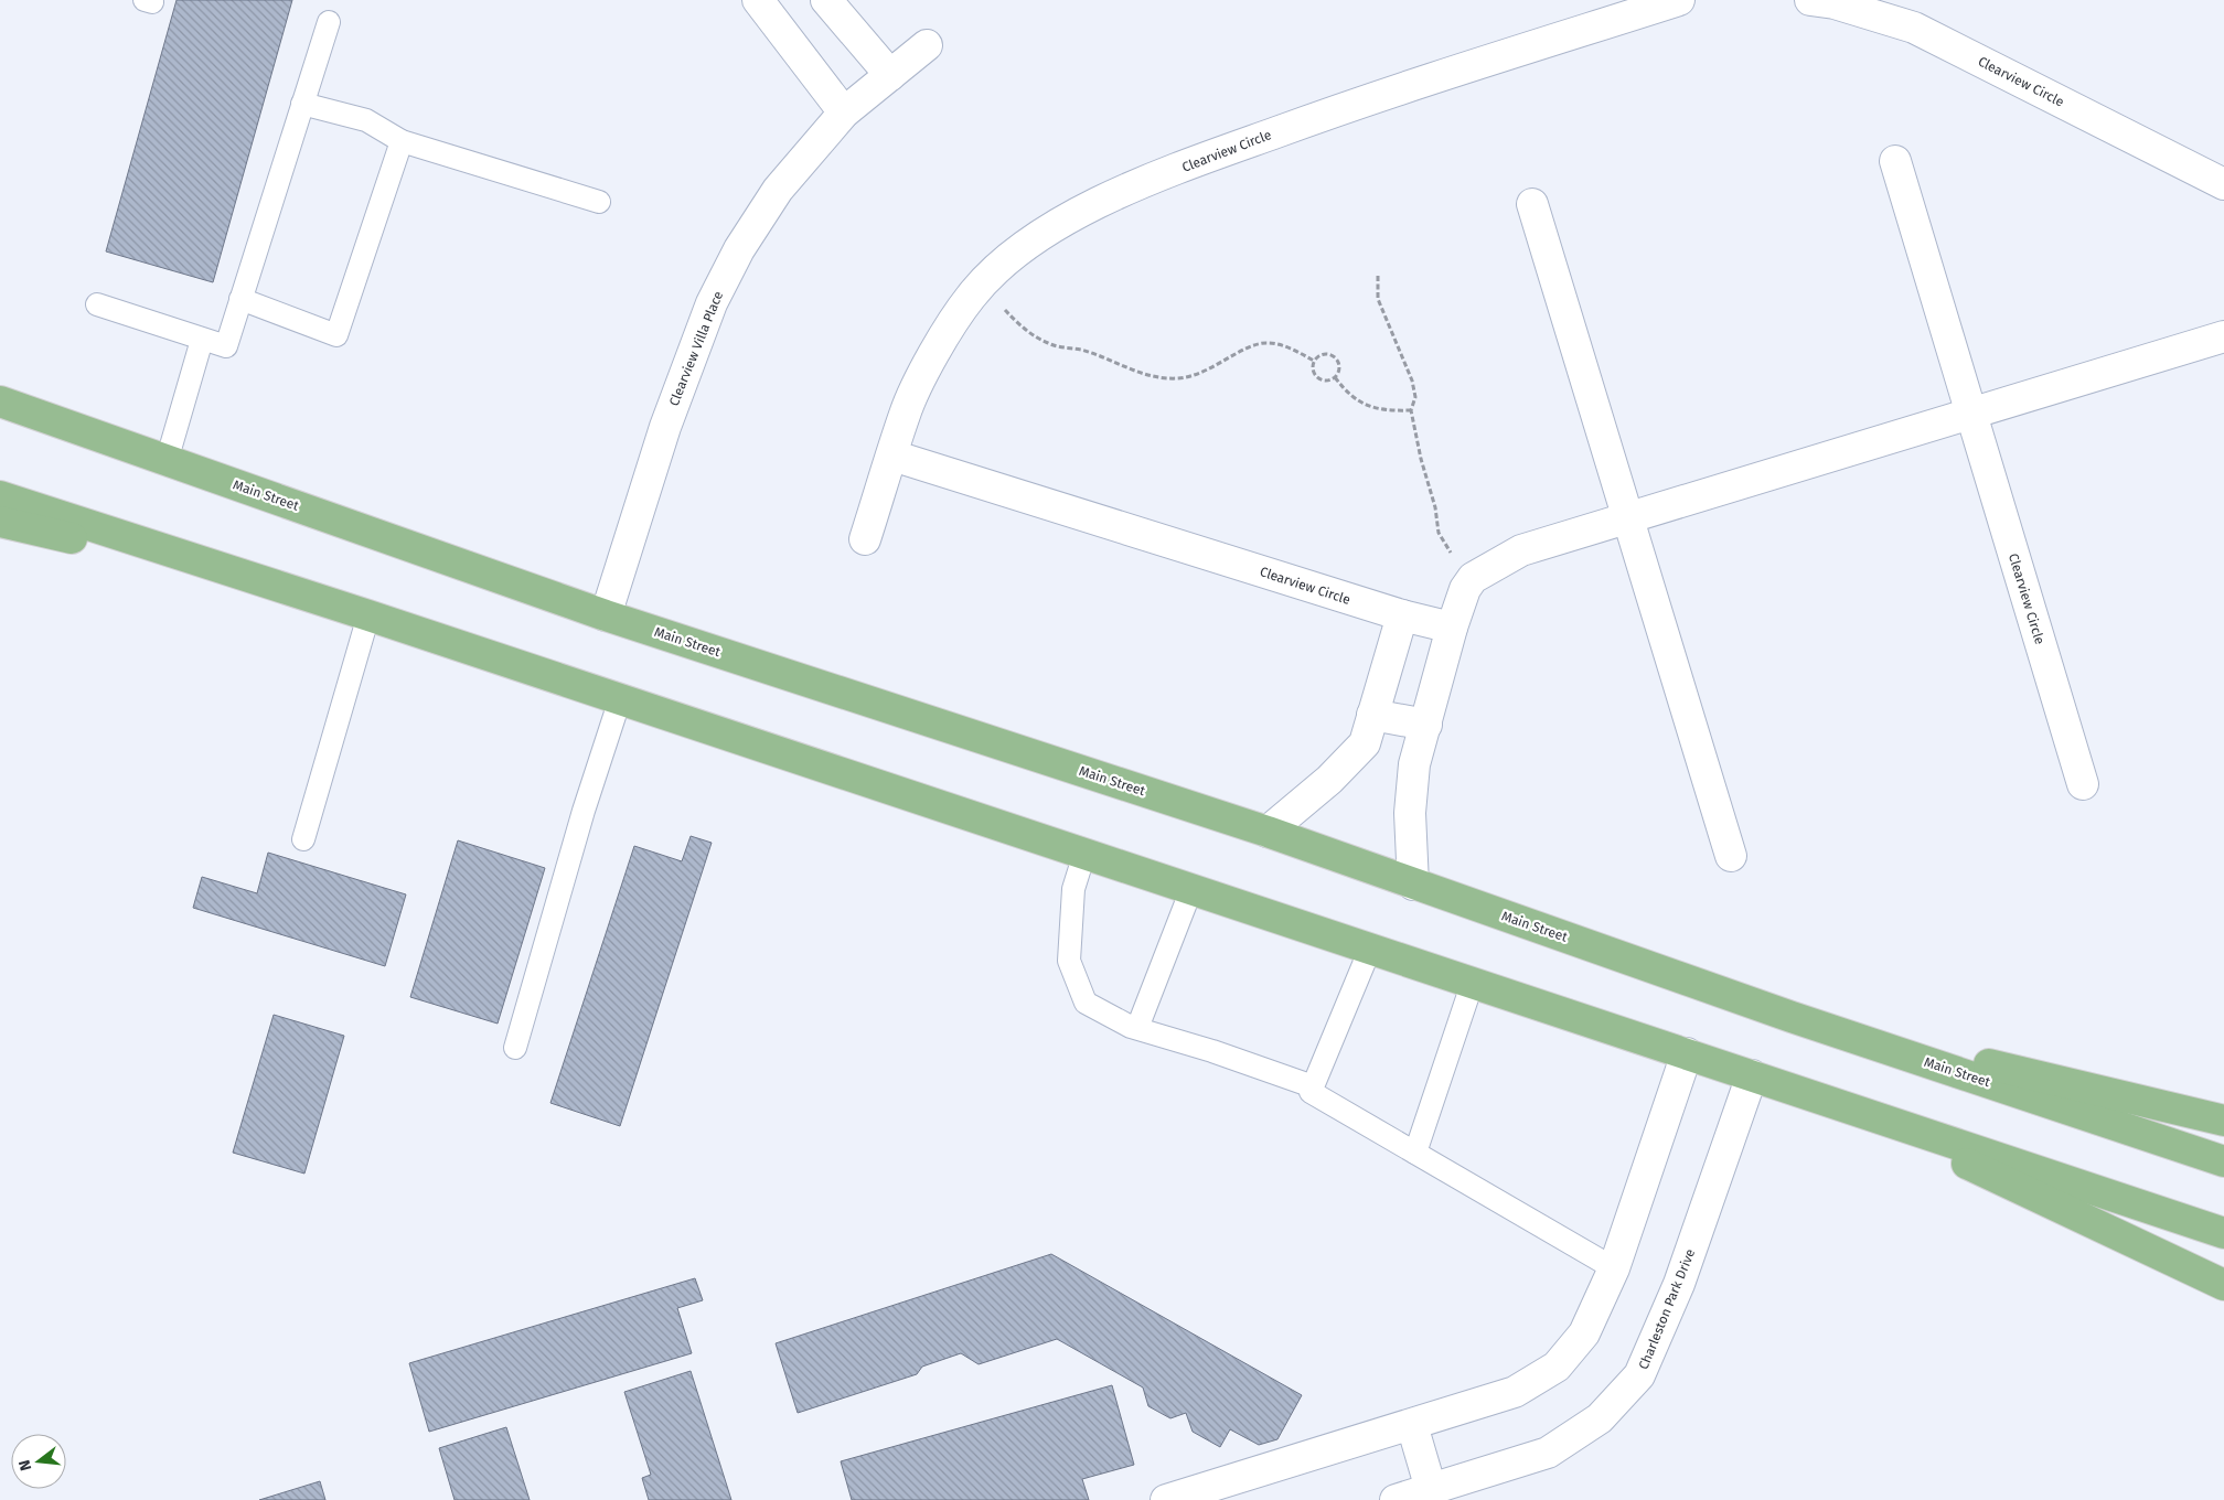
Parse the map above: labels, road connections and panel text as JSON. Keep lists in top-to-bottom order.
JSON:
{
  "streets": {
    "highway": ["Main Street"],
    "street": ["Clearview Circle", "Clearview Villa Place", "Charleston Park Drive"]
  },
  "crossings": [
    ["Clearview Villa Place", "Main Street"]
  ],
  "north": "left"
}
